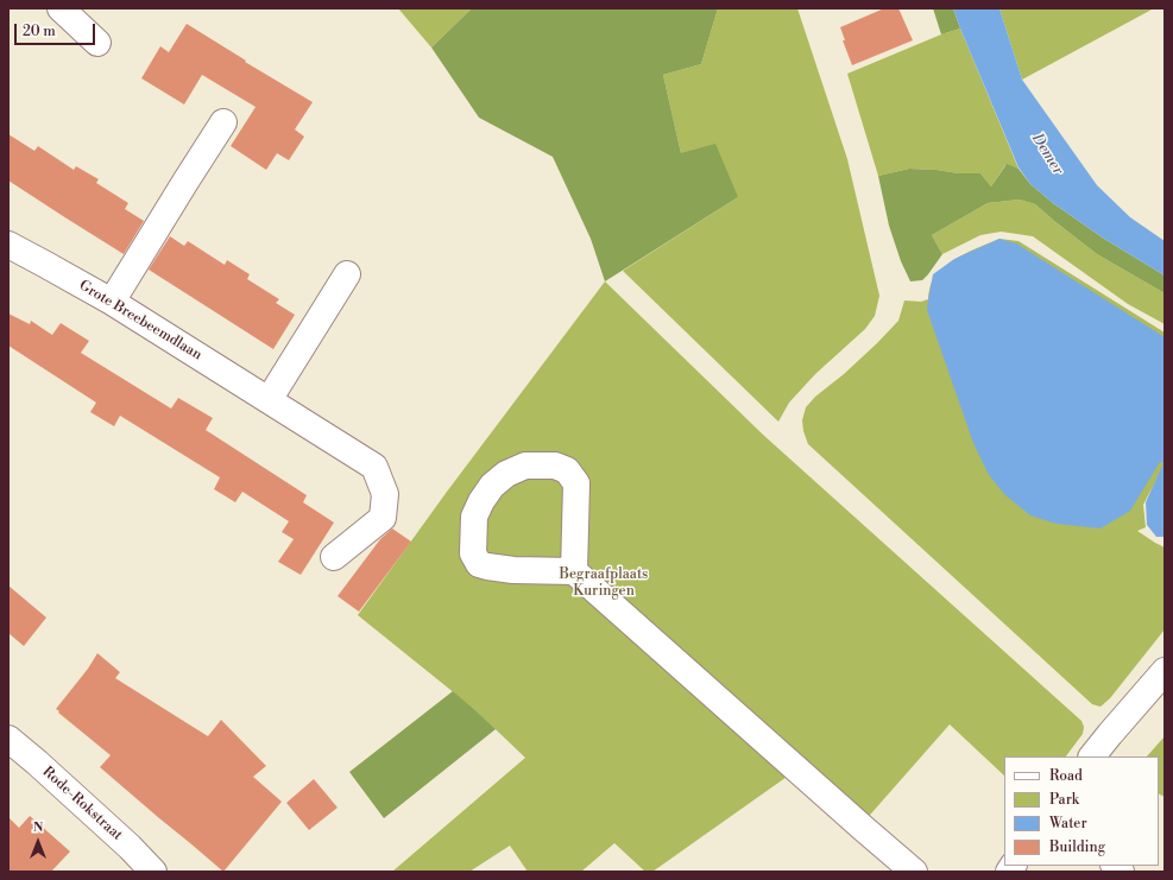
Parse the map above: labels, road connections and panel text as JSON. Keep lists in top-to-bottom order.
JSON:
{
  "streets": {
    "street": ["Grote Breebeemdlaan", "Rode-Rokstraat"]
  },
  "water": ["Demer"],
  "parks": ["Begraafplaats Kuringen"],
  "legend": [
    "Road",
    "Park",
    "Water",
    "Building"
  ],
  "scale_bar": "20 m",
  "north": "top"
}
